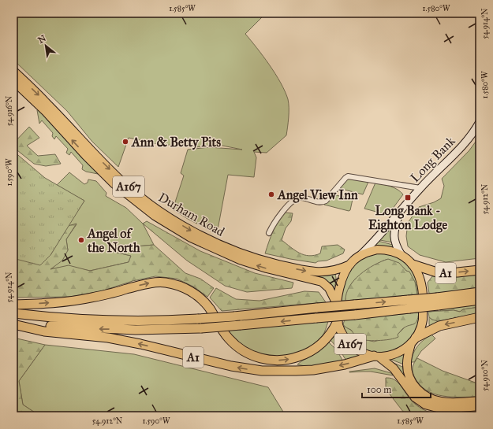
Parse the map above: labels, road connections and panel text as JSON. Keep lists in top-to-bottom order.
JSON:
{
  "streets": {
    "highway": ["A1"],
    "main road": ["Long Bank", "A167", "Durham Road"]
  },
  "crossings": [
    ["Long Bank", "A167"],
    ["Long Bank", "Durham Road"],
    ["Long Bank", "A1"],
    ["A167", "Durham Road"],
    ["A167", "A1"],
    ["Durham Road", "A1"]
  ],
  "places": {
    "other": ["Ann & Betty Pits", "Angel View Inn", "Angel of the North"],
    "transit": ["Long Bank - Eighton Lodge"]
  },
  "scale_bar": "100 m",
  "north": "top left",
  "coordinates": [
    "1.585°W",
    "1.580°W",
    "54.914°N",
    "54.916°N",
    "1.590°W",
    "54.912°N",
    "54.910°N"
  ]
}
